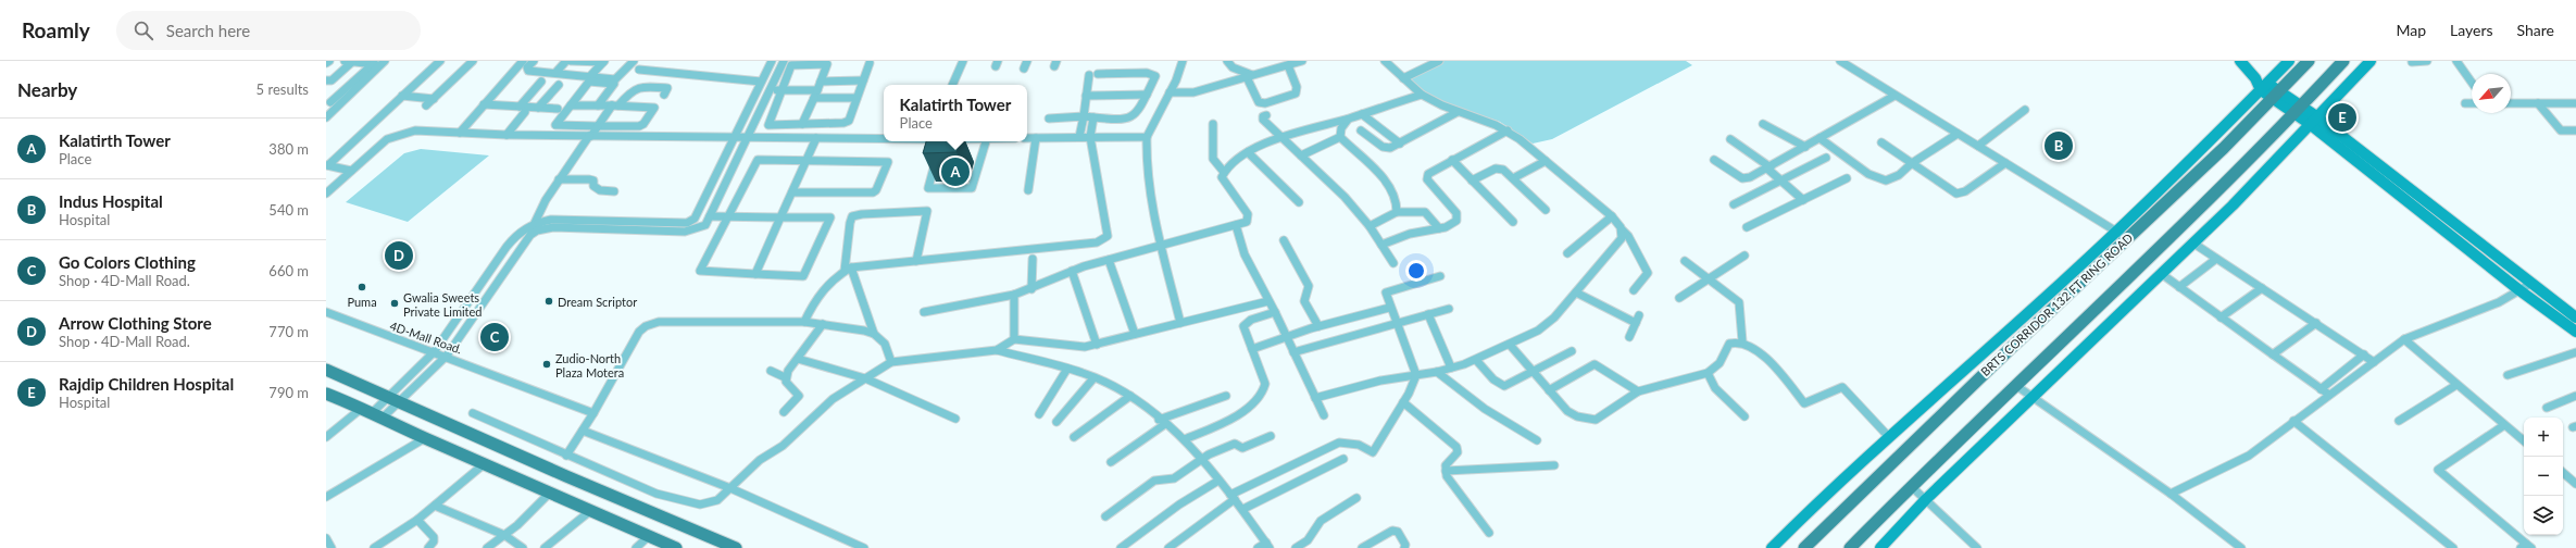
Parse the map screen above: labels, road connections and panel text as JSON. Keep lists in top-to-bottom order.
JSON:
{
  "streets": {
    "main road": ["BRTS CORRIDOR 132 FT RING ROAD"],
    "street": ["4D-Mall Road."]
  },
  "places": [
    "Puma",
    "Dream Scriptor",
    "Gwalia Sweets Private Limited",
    "Zudio-North Plaza Motera"
  ],
  "north": "bottom left",
  "page": {
    "header": "Roamly",
    "search": "Search here",
    "nav": ["Map", "Layers", "Share"],
    "heading": ["Nearby", "5 results"],
    "popup": ["Kalatirth Tower", "Place"],
    "pins": [
      "E",
      "B",
      "A",
      "D",
      "C"
    ],
    "list": [
      {
        "mark": "A",
        "name": "Kalatirth Tower",
        "note": "Place",
        "value": "380 m"
      },
      {
        "mark": "B",
        "name": "Indus Hospital",
        "note": "Hospital",
        "value": "540 m"
      },
      {
        "mark": "C",
        "name": "Go Colors Clothing",
        "note": "Shop · 4D-Mall Road.",
        "value": "660 m"
      },
      {
        "mark": "D",
        "name": "Arrow Clothing Store",
        "note": "Shop · 4D-Mall Road.",
        "value": "770 m"
      },
      {
        "mark": "E",
        "name": "Rajdip Children Hospital",
        "note": "Hospital",
        "value": "790 m"
      }
    ],
    "map_buttons": ["+", "−"]
  }
}
